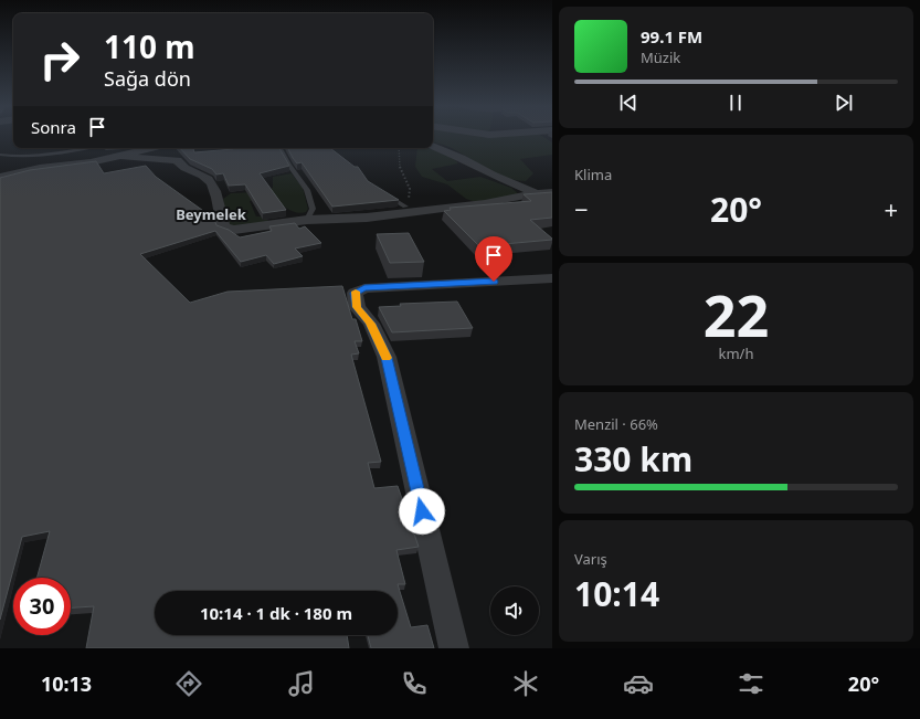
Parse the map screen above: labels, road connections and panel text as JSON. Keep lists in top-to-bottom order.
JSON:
{
  "districts": ["Beymelek"],
  "page": {
    "turn": ["110 m", "Sağa dön"],
    "song": ["99.1 FM", "Müzik"],
    "then": "Sonra",
    "tile": [
      "Klima",
      ["22", "km/h"],
      ["Menzil · 66%", "330 km"],
      ["Varış", "10:14"]
    ],
    "heat": ["−", "20°", "+"],
    "limit": "30",
    "trip": "10:14 · 1 dk · 180 m",
    "tabs": ["10:13", "20°"]
  }
}
